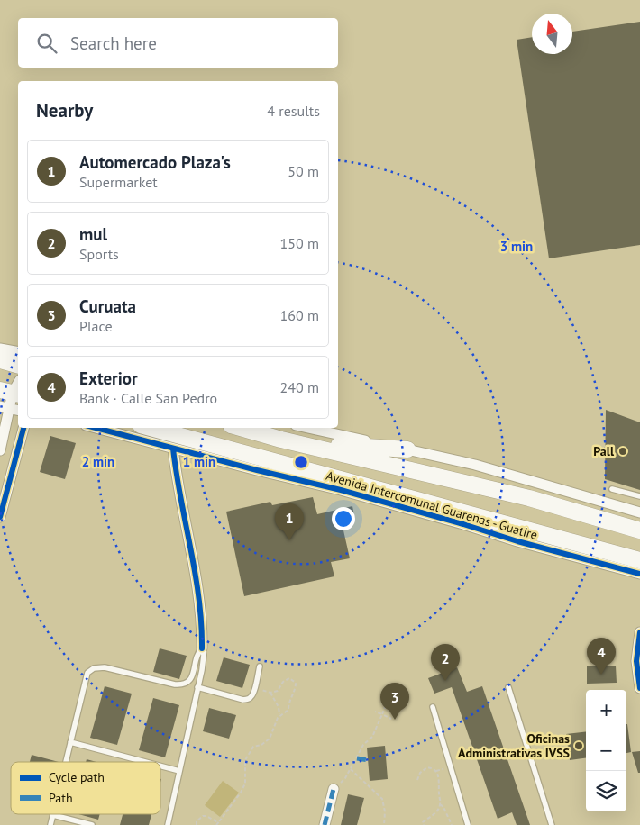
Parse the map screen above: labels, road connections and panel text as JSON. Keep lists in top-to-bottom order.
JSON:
{
  "streets": {
    "highway": ["Avenida Intercomunal Guarenas - Guatire"]
  },
  "places": ["Pall", "Oficinas Administrativas IVSS"],
  "legend": ["Cycle path", "Path"],
  "north": "top",
  "page": {
    "search": "Search here",
    "heading": ["Nearby", "4 results"],
    "list": [
      {
        "mark": "1",
        "name": "Automercado Plaza's",
        "note": "Supermarket",
        "value": "50 m"
      },
      {
        "mark": "2",
        "name": "mul",
        "note": "Sports",
        "value": "150 m"
      },
      {
        "mark": "3",
        "name": "Curuata",
        "note": "Place",
        "value": "160 m"
      },
      {
        "mark": "4",
        "name": "Exterior",
        "note": "Bank · Calle San Pedro",
        "value": "240 m"
      }
    ],
    "pins": [
      "1",
      "4",
      "2",
      "3"
    ],
    "map_buttons": ["+", "−"]
  },
  "rings": ["3 min", "2 min", "1 min"]
}
